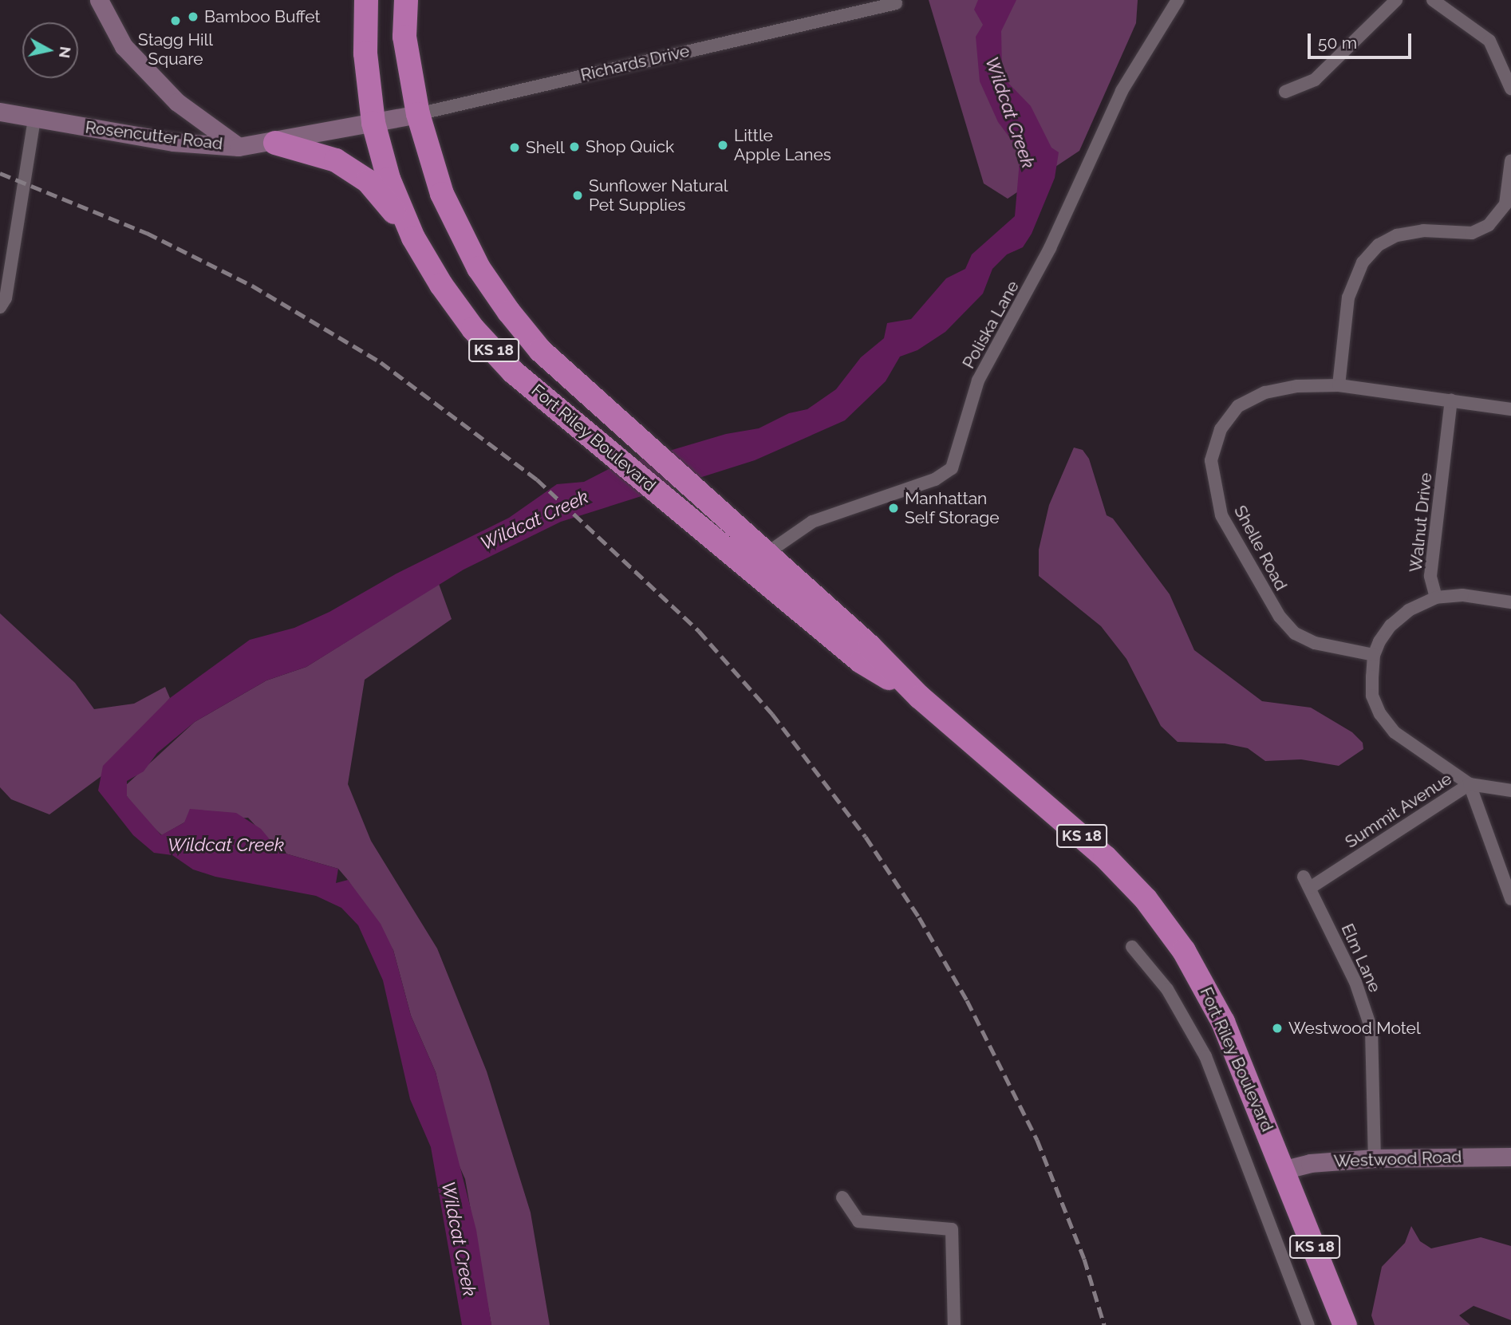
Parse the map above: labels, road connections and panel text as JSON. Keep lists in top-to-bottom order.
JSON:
{
  "streets": {
    "highway": ["KS 18", "Fort Riley Boulevard"],
    "street": [
      "Richards Drive",
      "Rosencutter Road",
      "Poliska Lane",
      "Walnut Drive",
      "Shelle Road",
      "Summit Avenue",
      "Elm Lane",
      "Westwood Road"
    ]
  },
  "crossings": [
    ["Richards Drive", "Rosencutter Road"],
    ["Richards Drive", "Fort Riley Boulevard"],
    ["Rosencutter Road", "Fort Riley Boulevard"],
    ["Poliska Lane", "Fort Riley Boulevard"],
    ["Fort Riley Boulevard", "Westwood Road"],
    ["Walnut Drive", "Shelle Road"],
    ["Summit Avenue", "Elm Lane"],
    ["Elm Lane", "Westwood Road"]
  ],
  "water": ["Wildcat Creek"],
  "places": [
    "Bamboo Buffet",
    "Stagg Hill Square",
    "Little Apple Lanes",
    "Shop Quick",
    "Shell",
    "Sunflower Natural Pet Supplies",
    "Manhattan Self Storage",
    "Westwood Motel"
  ],
  "scale_bar": "50 m",
  "north": "right"
}
